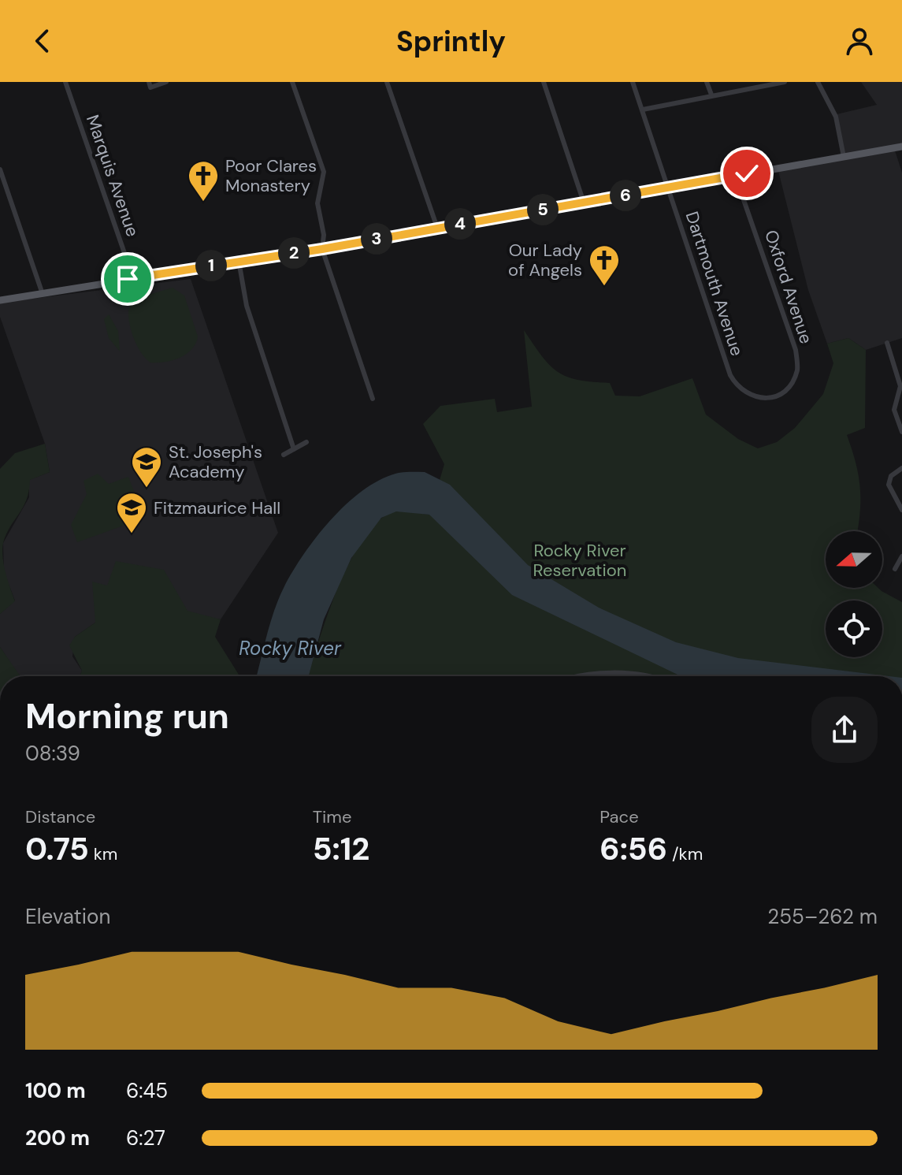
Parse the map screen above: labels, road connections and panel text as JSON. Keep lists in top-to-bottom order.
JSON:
{
  "streets": {
    "street": ["Marquis Avenue", "Dartmouth Avenue", "Oxford Avenue"]
  },
  "crossings": [
    ["Dartmouth Avenue", "Oxford Avenue"]
  ],
  "water": ["Rocky River"],
  "parks": ["Rocky River Reservation"],
  "places": {
    "church": ["Poor Clares Monastery", "Our Lady of Angels"],
    "school or university": ["St. Joseph's Academy", "Fitzmaurice Hall"]
  },
  "north": "left",
  "page": {
    "header": "Sprintly",
    "pins": [
      "6",
      "5",
      "4",
      "3",
      "2",
      "1"
    ],
    "heading": ["Morning run", "08:39"],
    "stats": [
      ["Distance", "0.75 km"],
      ["Time", "5:12"],
      ["Pace", "6:56 /km"]
    ],
    "chart": ["Elevation", "255–262 m"],
    "list": [
      {
        "name": "100 m",
        "note": "6:45"
      },
      {
        "name": "200 m",
        "note": "6:27"
      }
    ]
  }
}
